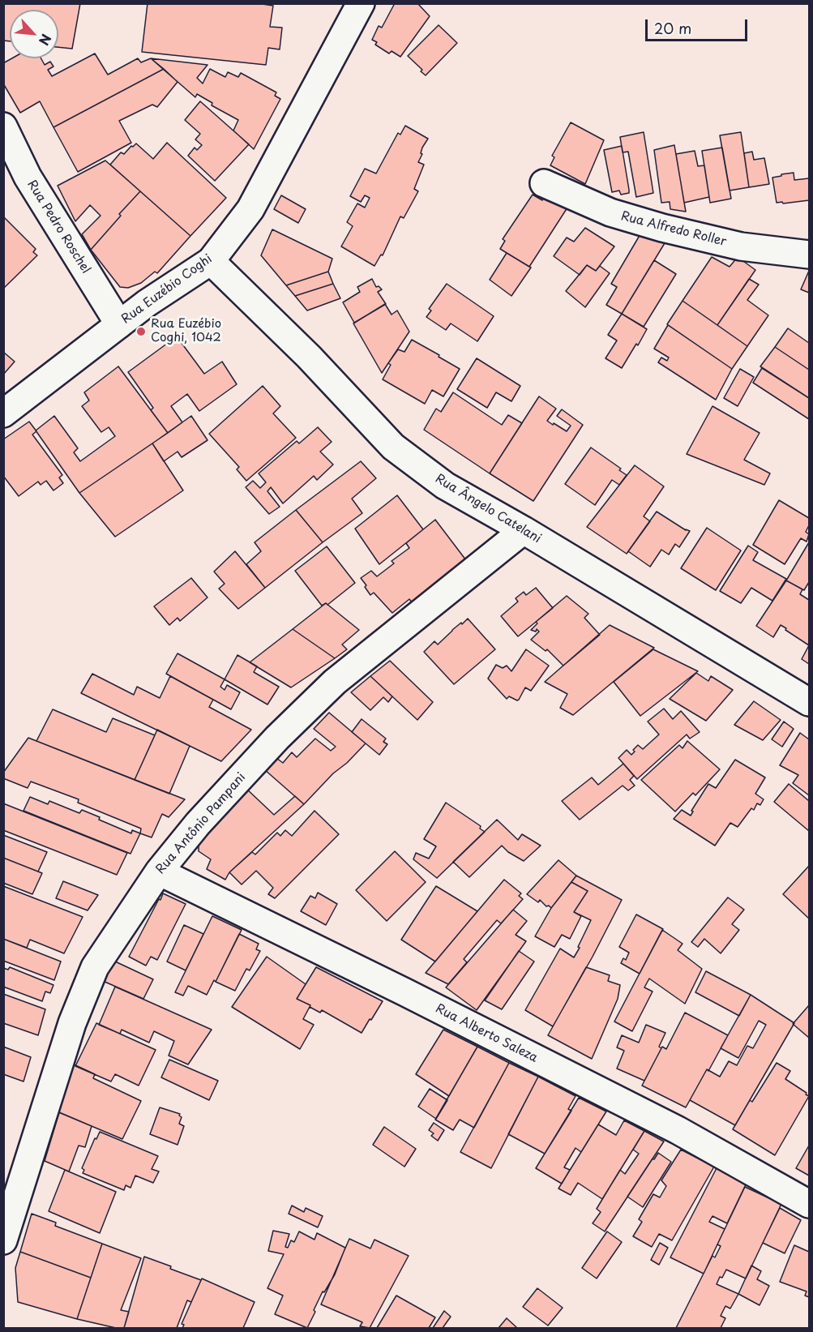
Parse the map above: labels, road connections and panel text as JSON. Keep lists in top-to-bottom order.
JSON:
{
  "streets": {
    "street": [
      "Rua Pedro Roschel",
      "Rua Alfredo Roller",
      "Rua Euzébio Coghi",
      "Rua Ângelo Catelani",
      "Rua Antônio Pampani",
      "Rua Alberto Saleza"
    ]
  },
  "crossings": [
    ["Rua Pedro Roschel", "Rua Euzébio Coghi"],
    ["Rua Euzébio Coghi", "Rua Ângelo Catelani"],
    ["Rua Ângelo Catelani", "Rua Antônio Pampani"],
    ["Rua Antônio Pampani", "Rua Alberto Saleza"]
  ],
  "places": ["Rua Euzébio Coghi, 1042"],
  "scale_bar": "20 m",
  "north": "bottom right"
}
